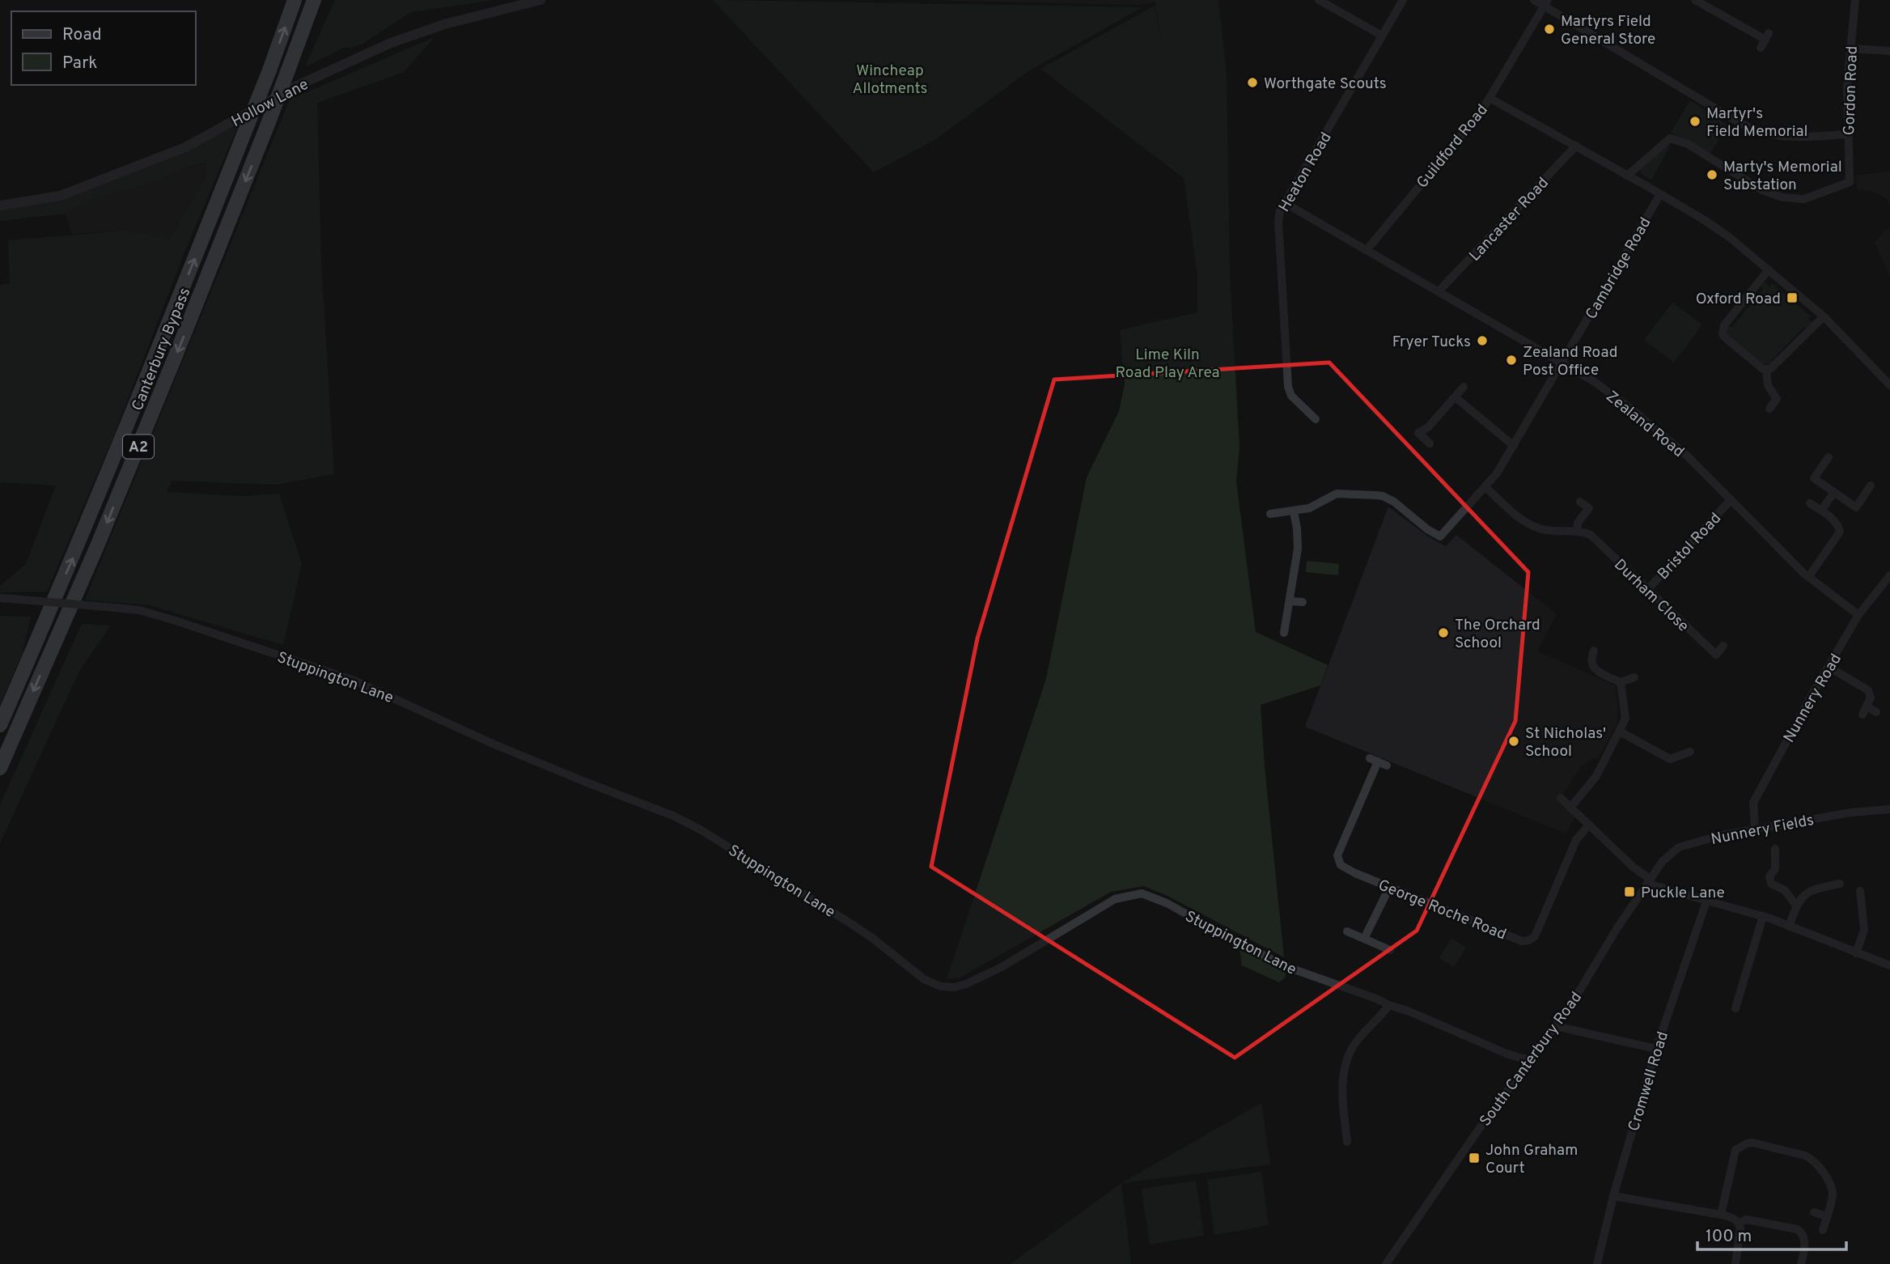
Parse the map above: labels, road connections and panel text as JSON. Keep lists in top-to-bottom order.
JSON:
{
  "streets": {
    "highway": ["Canterbury Bypass", "A2"],
    "street": [
      "Gordon Road",
      "Hollow Lane",
      "Guildford Road",
      "Heaton Road",
      "Lancaster Road",
      "Cambridge Road",
      "Zealand Road",
      "Bristol Road",
      "Durham Close",
      "Stuppington Lane",
      "Nunnery Road",
      "Nunnery Fields",
      "George Roche Road",
      "South Canterbury Road",
      "Cromwell Road"
    ]
  },
  "crossings": [
    ["Guildford Road", "Zealand Road"],
    ["Heaton Road", "Zealand Road"],
    ["Lancaster Road", "Zealand Road"],
    ["Cambridge Road", "Zealand Road"],
    ["Cambridge Road", "Durham Close"],
    ["Zealand Road", "Bristol Road"],
    ["Zealand Road", "Nunnery Road"],
    ["Bristol Road", "Durham Close"],
    ["Stuppington Lane", "South Canterbury Road"],
    ["Nunnery Road", "Nunnery Fields"],
    ["Nunnery Fields", "South Canterbury Road"]
  ],
  "parks": ["Wincheap Allotments", "Lime Kiln Road Play Area"],
  "places": {
    "other": [
      "Martyrs Field General Store",
      "Worthgate Scouts",
      "Martyr's Field Memorial",
      "Marty's Memorial Substation",
      "Fryer Tucks",
      "Zealand Road Post Office",
      "The Orchard School",
      "St Nicholas' School"
    ],
    "transit": ["Oxford Road", "Puckle Lane", "John Graham Court"]
  },
  "legend": ["Road", "Park"],
  "scale_bar": "100 m"
}
